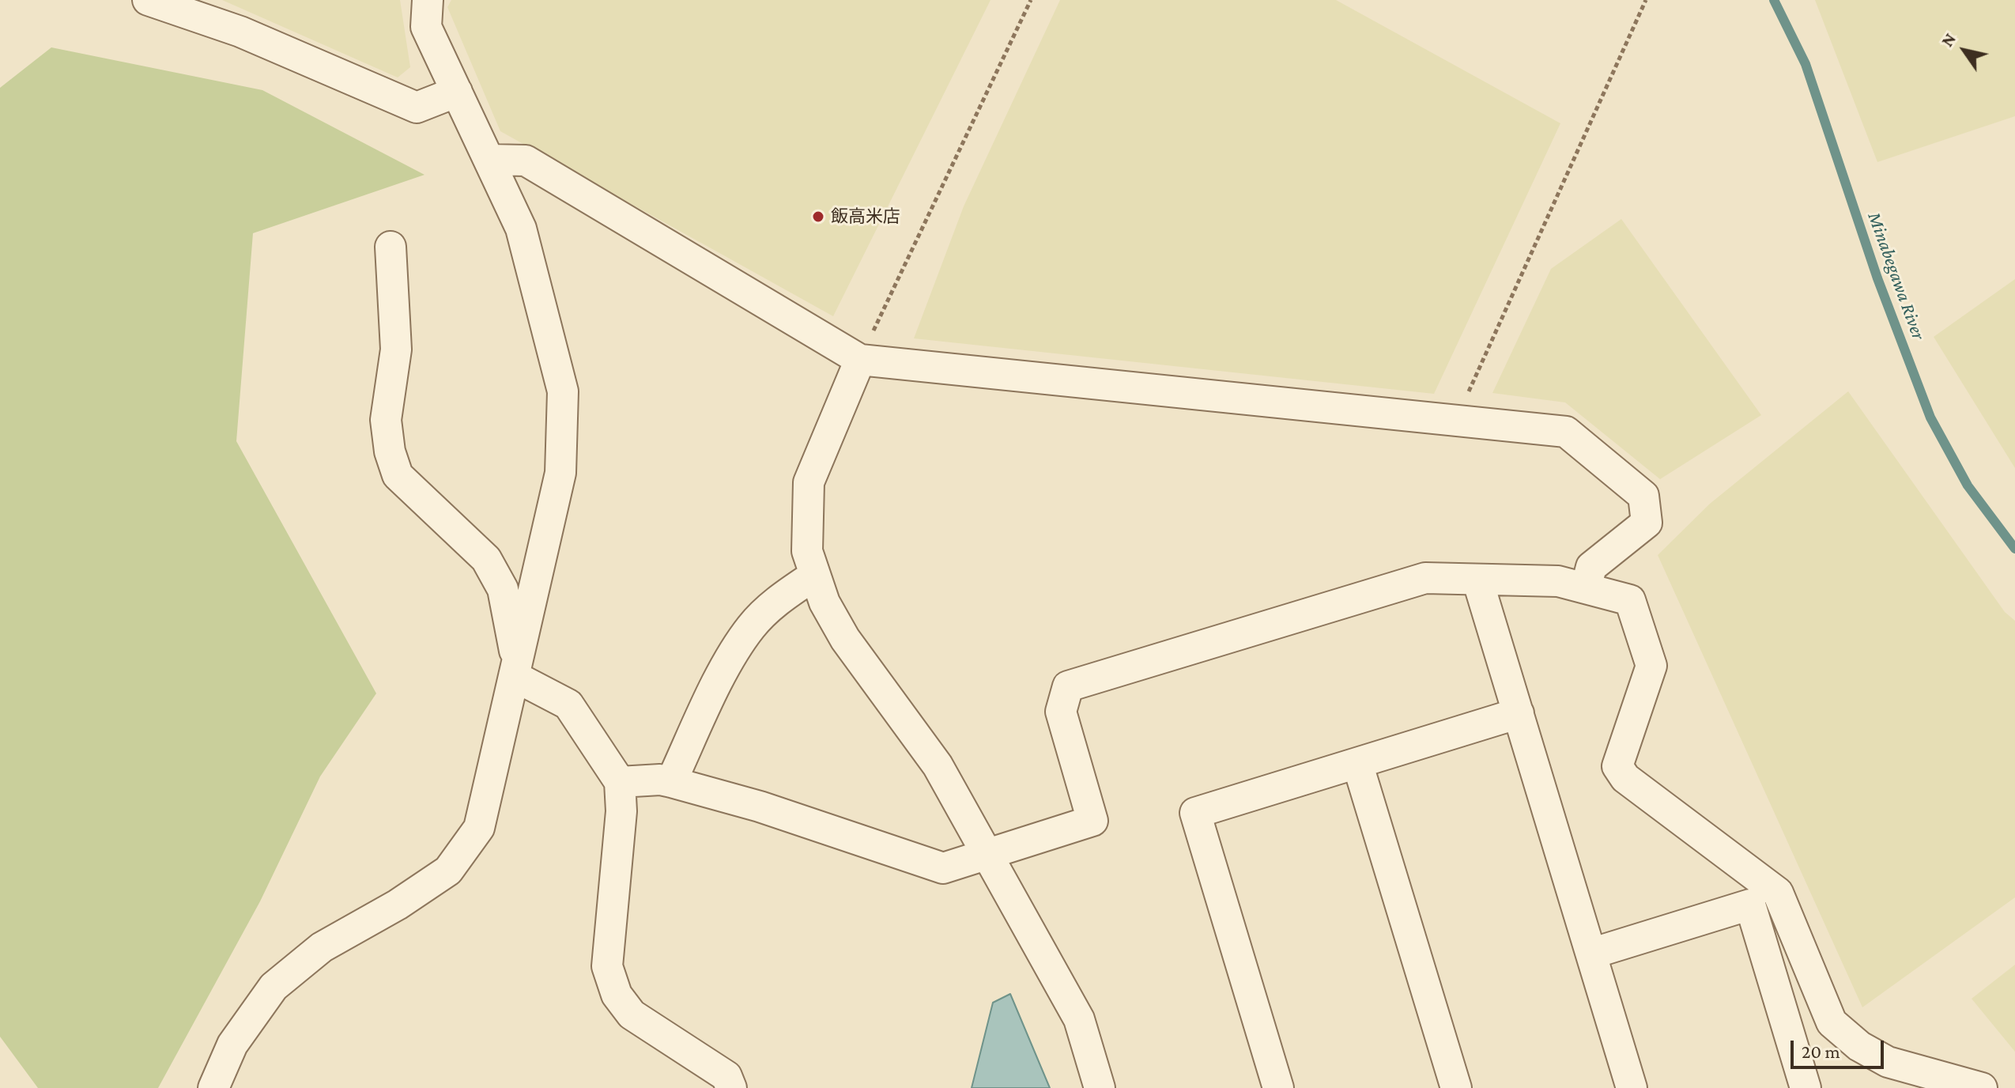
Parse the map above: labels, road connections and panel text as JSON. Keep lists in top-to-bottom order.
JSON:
{
  "water": ["Minabegawa River"],
  "places": ["飯高米店"],
  "scale_bar": "20 m",
  "north": "top left"
}
